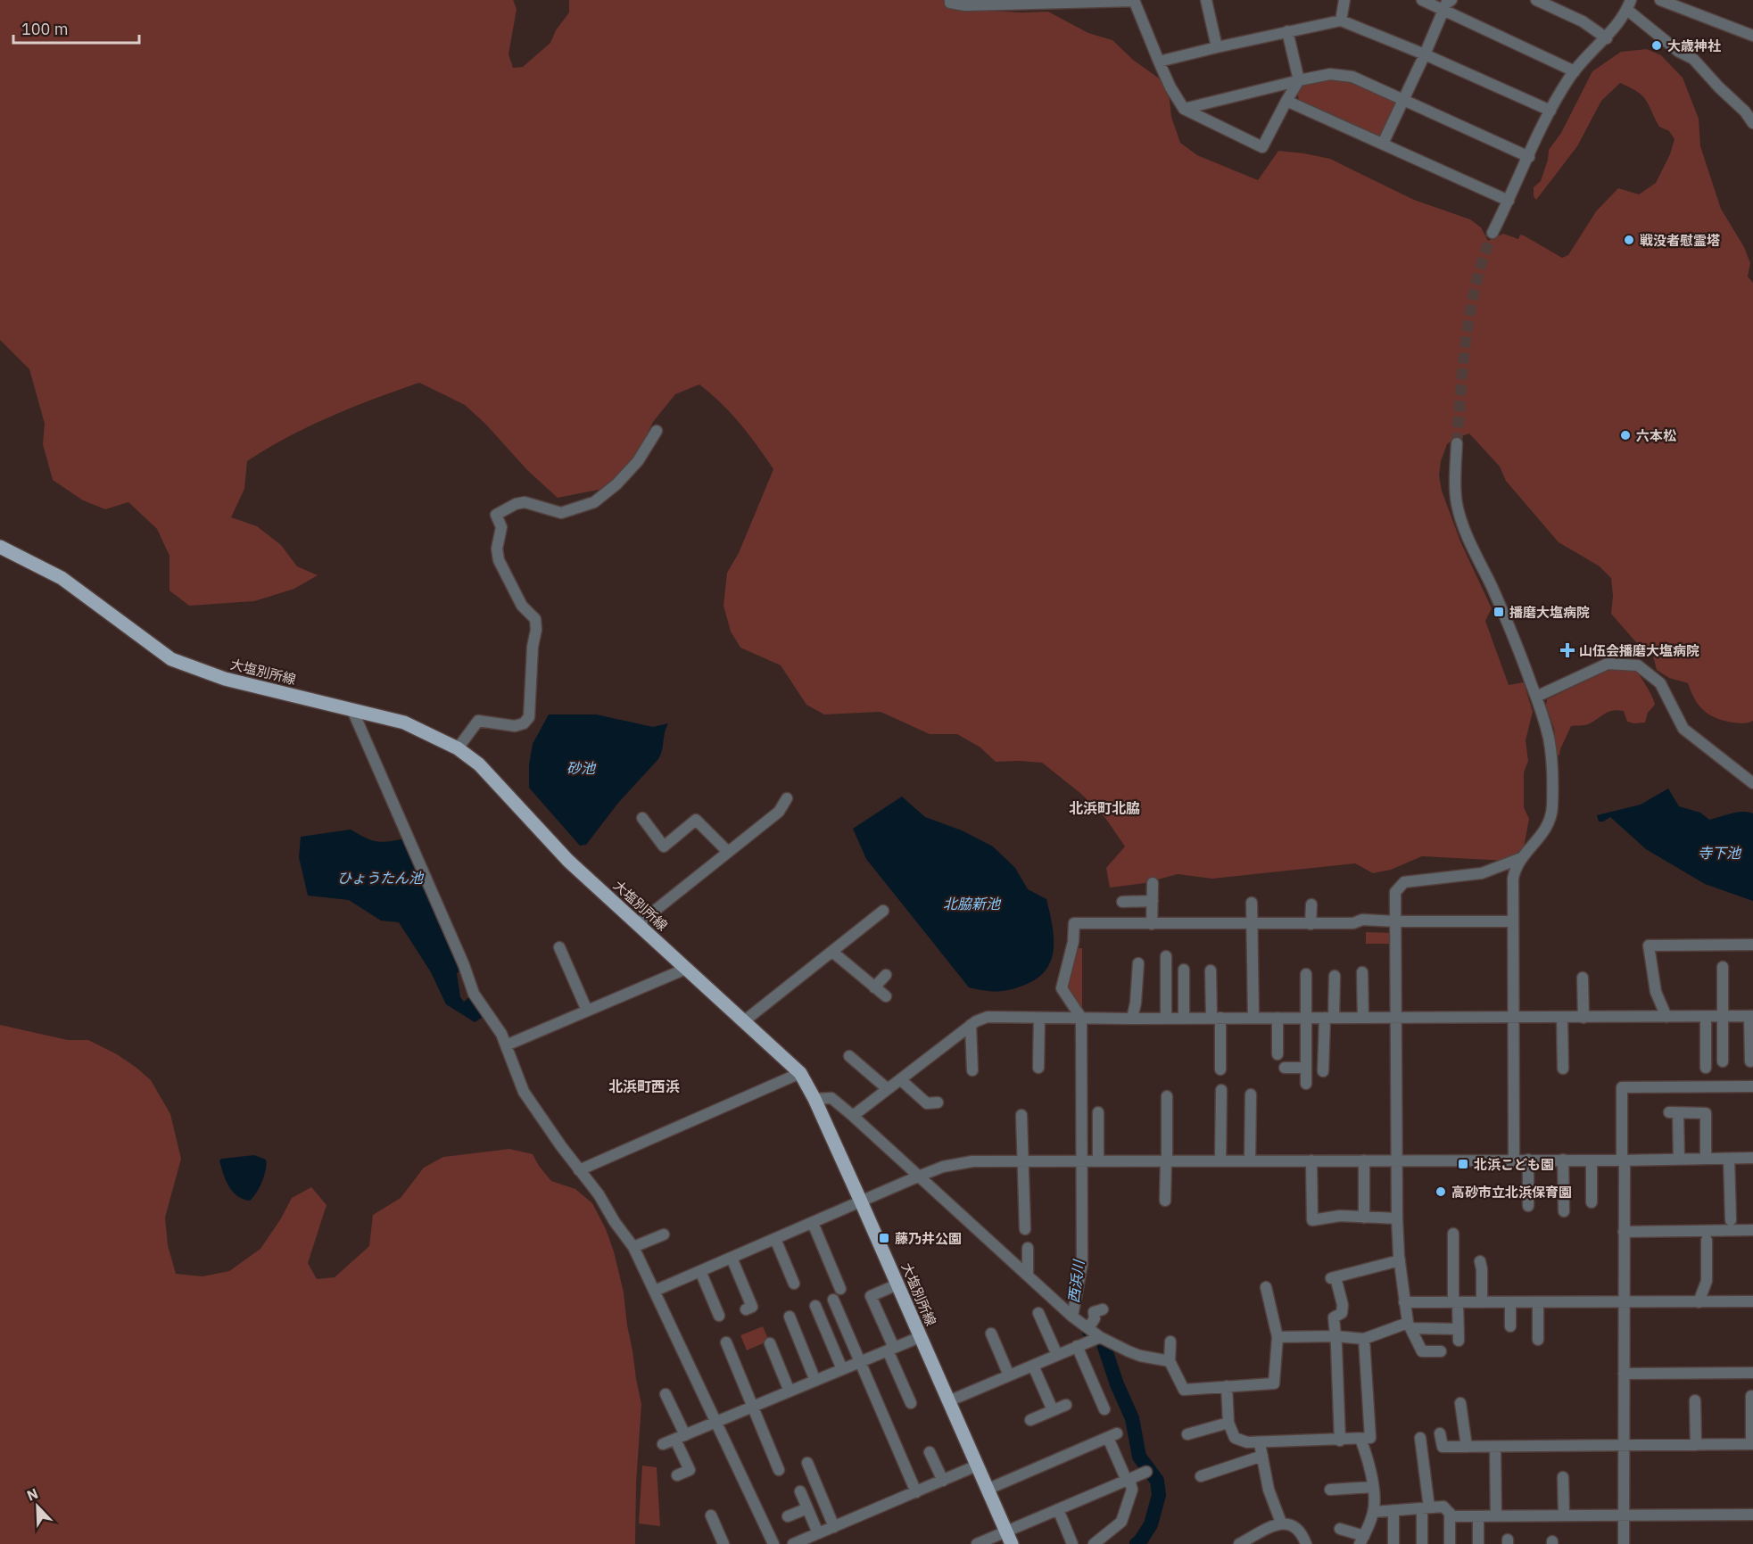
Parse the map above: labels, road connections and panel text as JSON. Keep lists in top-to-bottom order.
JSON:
{
  "streets": {
    "main road": ["大塩別所線"]
  },
  "districts": ["北浜町北脇", "北浜町西浜"],
  "water": [
    "砂池",
    "寺下池",
    "ひょうたん池",
    "北脇新池",
    "西浜川"
  ],
  "places": {
    "other": [
      "大歳神社",
      "戦没者慰霊塔",
      "六本松",
      "高砂市立北浜保育園"
    ],
    "transit": ["播磨大塩病院", "北浜こども園", "藤乃井公園"],
    "health": ["山伍会播磨大塩病院"]
  },
  "scale_bar": "100 m",
  "north": "top left"
}
